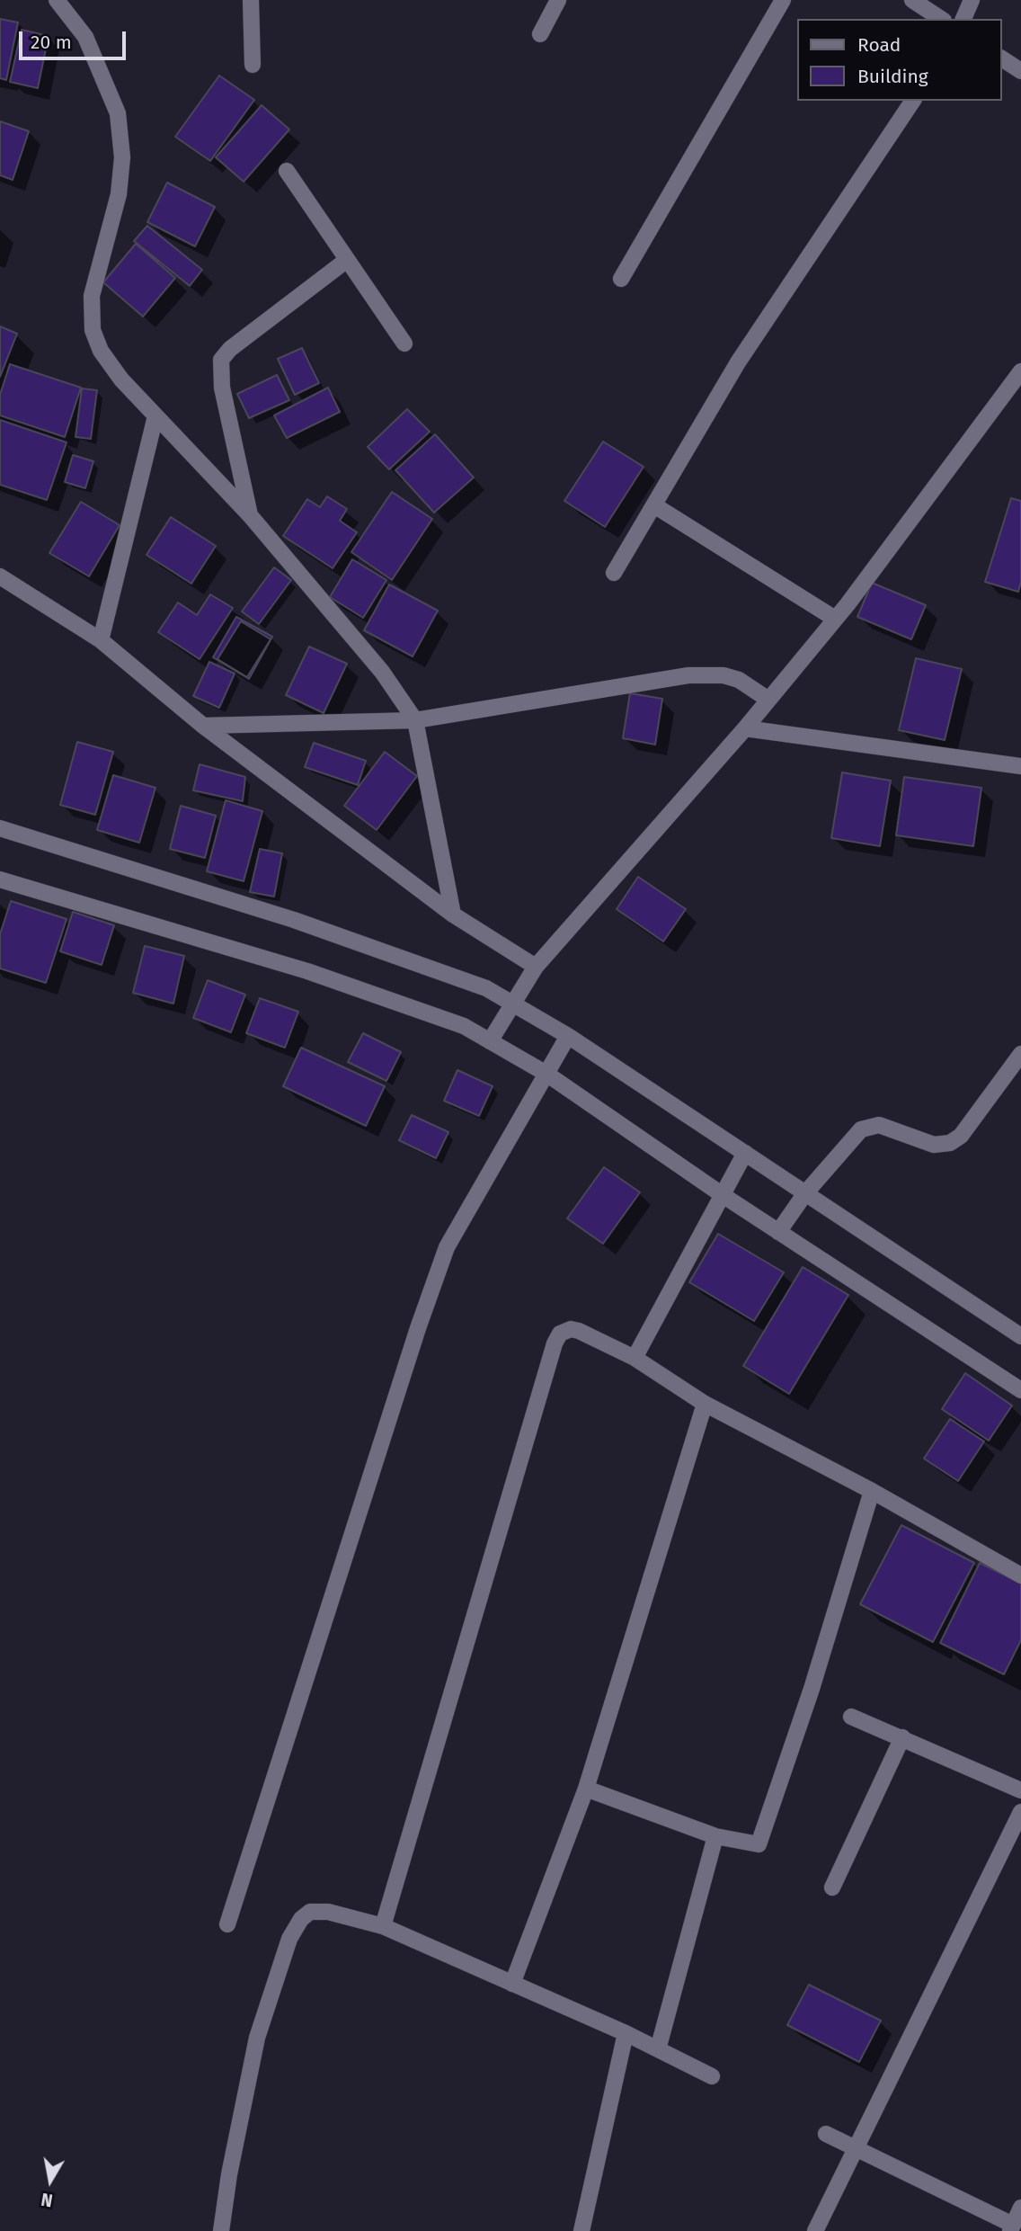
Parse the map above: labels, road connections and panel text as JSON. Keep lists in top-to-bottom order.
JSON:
{
  "legend": ["Road", "Building"],
  "scale_bar": "20 m",
  "north": "bottom"
}
